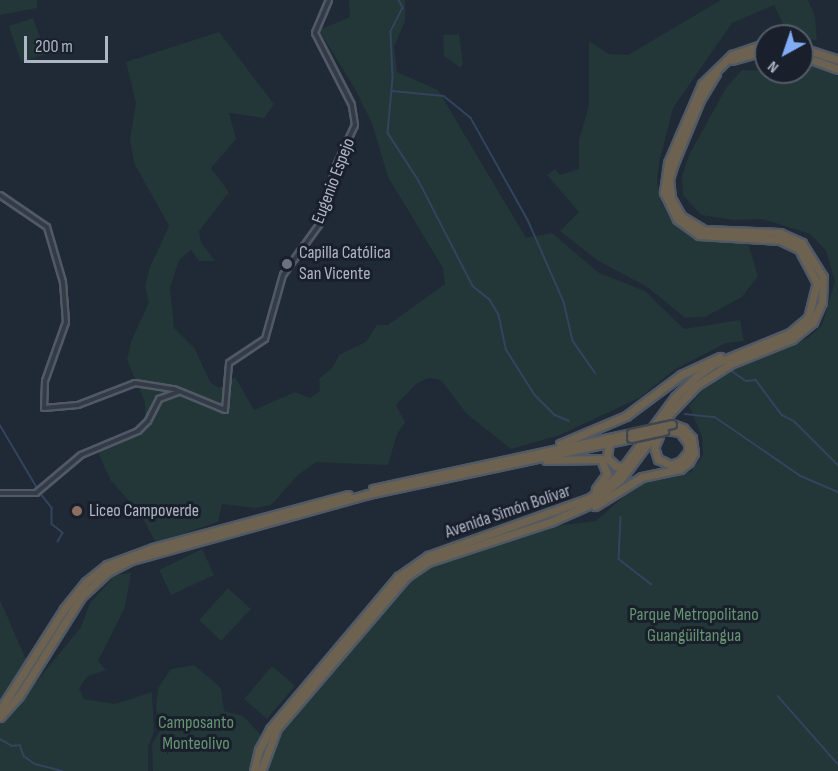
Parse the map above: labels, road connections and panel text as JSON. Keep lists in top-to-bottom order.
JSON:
{
  "streets": {
    "highway": ["Avenida Simón Bolívar"],
    "street": ["Eugenio Espejo"]
  },
  "parks": ["Parque Metropolitano Guangüiltangua", "Camposanto Monteolivo"],
  "places": ["Capilla Católica San Vicente", "Liceo Campoverde"],
  "scale_bar": "200 m",
  "north": "bottom left"
}
